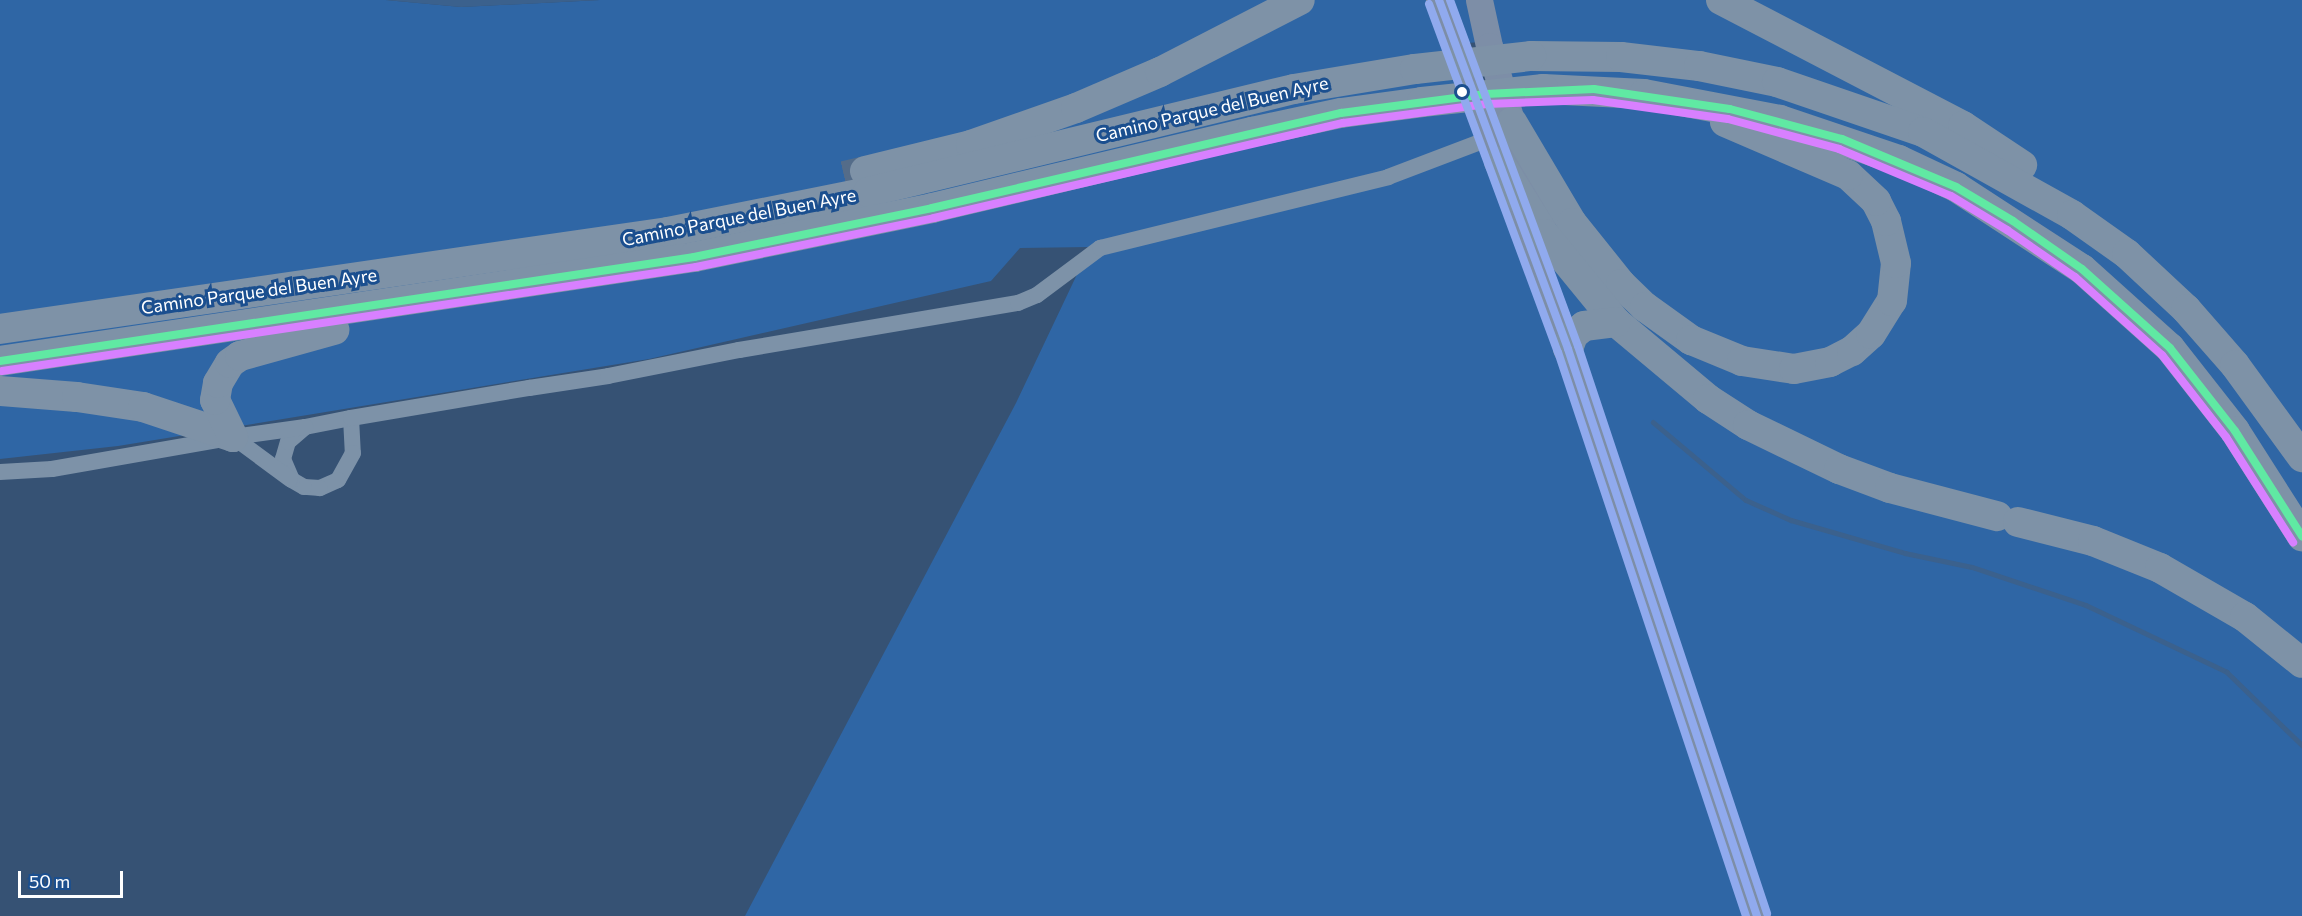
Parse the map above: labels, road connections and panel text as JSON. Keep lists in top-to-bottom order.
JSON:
{
  "streets": {
    "highway": ["Camino Parque del Buen Ayre"]
  },
  "scale_bar": "50 m"
}
